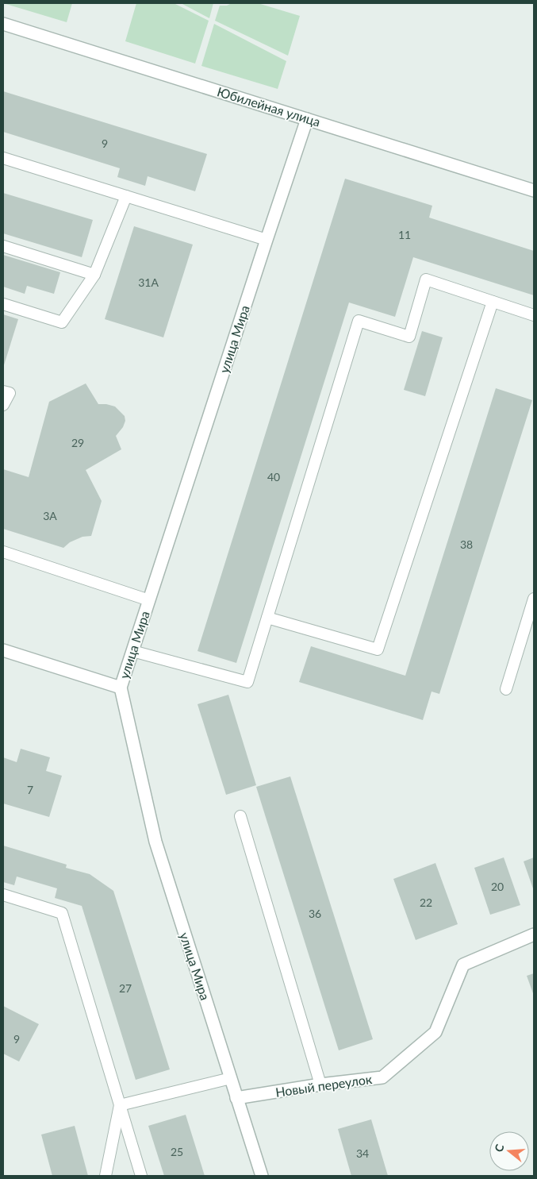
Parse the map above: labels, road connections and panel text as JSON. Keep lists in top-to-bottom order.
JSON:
{
  "streets": {
    "street": ["Юбилейная улица", "улица Мира", "Новый переулок"]
  },
  "crossings": [
    ["Юбилейная улица", "улица Мира"],
    ["улица Мира", "Новый переулок"]
  ],
  "house_numbers": [
    "9",
    "11",
    "31А",
    "29",
    "40",
    "3А",
    "38",
    "7",
    "20",
    "22",
    "36",
    "27",
    "9",
    "25",
    "34"
  ],
  "north": "left"
}
